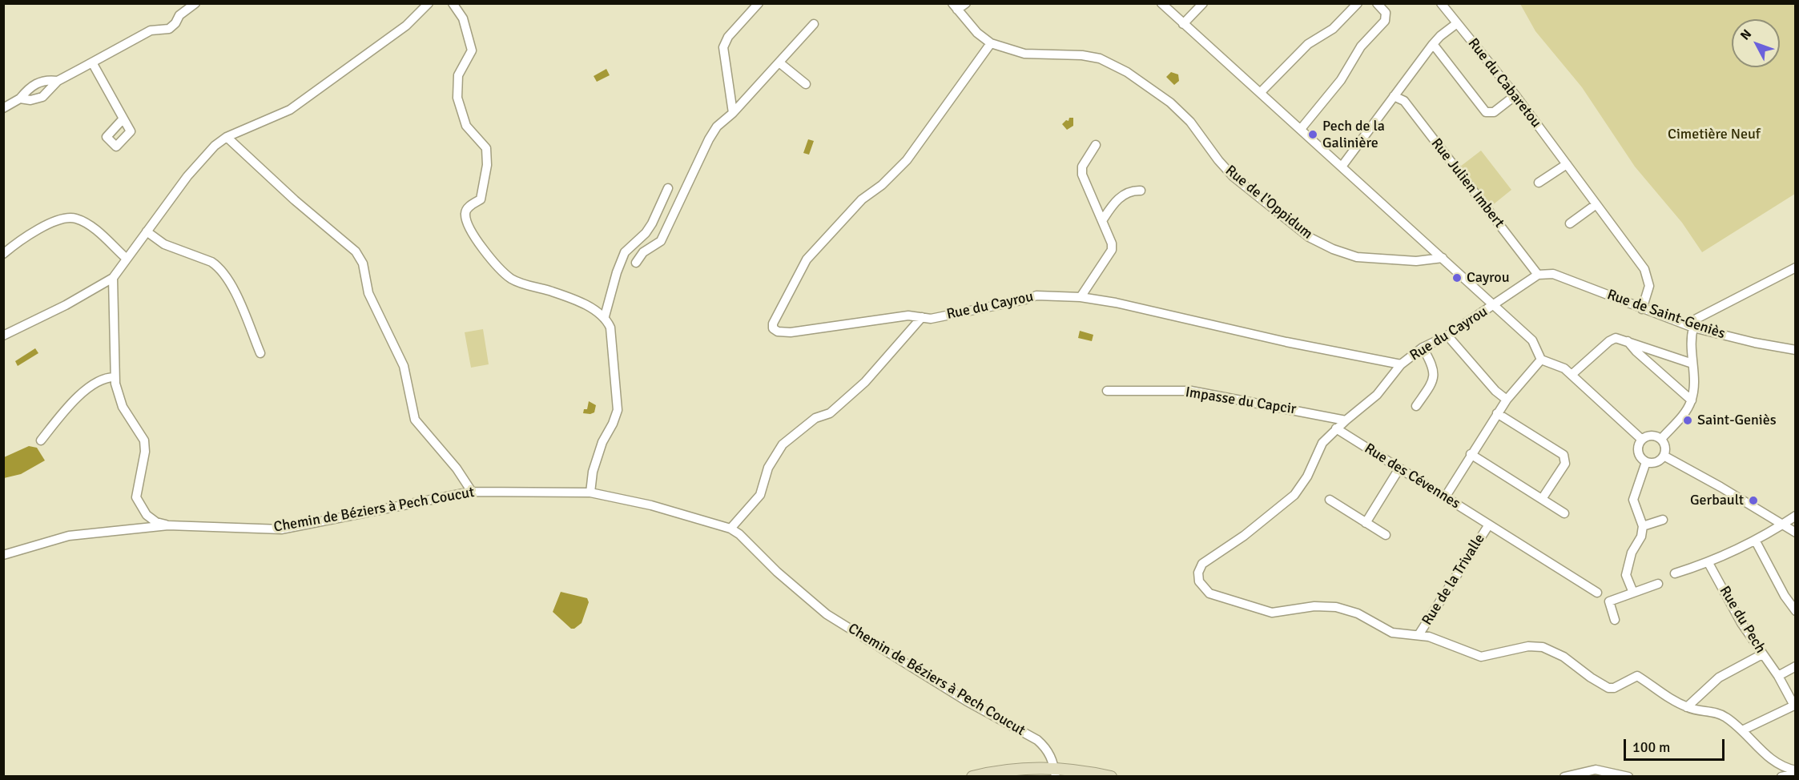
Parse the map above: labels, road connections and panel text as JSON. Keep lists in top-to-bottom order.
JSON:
{
  "streets": {
    "street": [
      "Rue du Cabaretou",
      "Rue Julien Imbert",
      "Rue de l'Oppidum",
      "Rue du Cayrou",
      "Rue de Saint-Geniès",
      "Impasse du Capcir",
      "Rue des Cévennes",
      "Chemin de Béziers à Pech Coucut",
      "Rue de la Trivalle",
      "Rue du Pech"
    ]
  },
  "crossings": [
    ["Rue du Cabaretou", "Rue de Saint-Geniès"],
    ["Rue Julien Imbert", "Rue du Cayrou"],
    ["Rue Julien Imbert", "Rue de Saint-Geniès"],
    ["Rue de l'Oppidum", "Rue du Cayrou"],
    ["Rue du Cayrou", "Rue de Saint-Geniès"],
    ["Rue des Cévennes", "Rue de la Trivalle"]
  ],
  "parks": ["Cimetière Neuf"],
  "places": [
    "Pech de la Galinière",
    "Cayrou",
    "Saint-Geniès",
    "Gerbault"
  ],
  "scale_bar": "100 m",
  "north": "top left"
}
